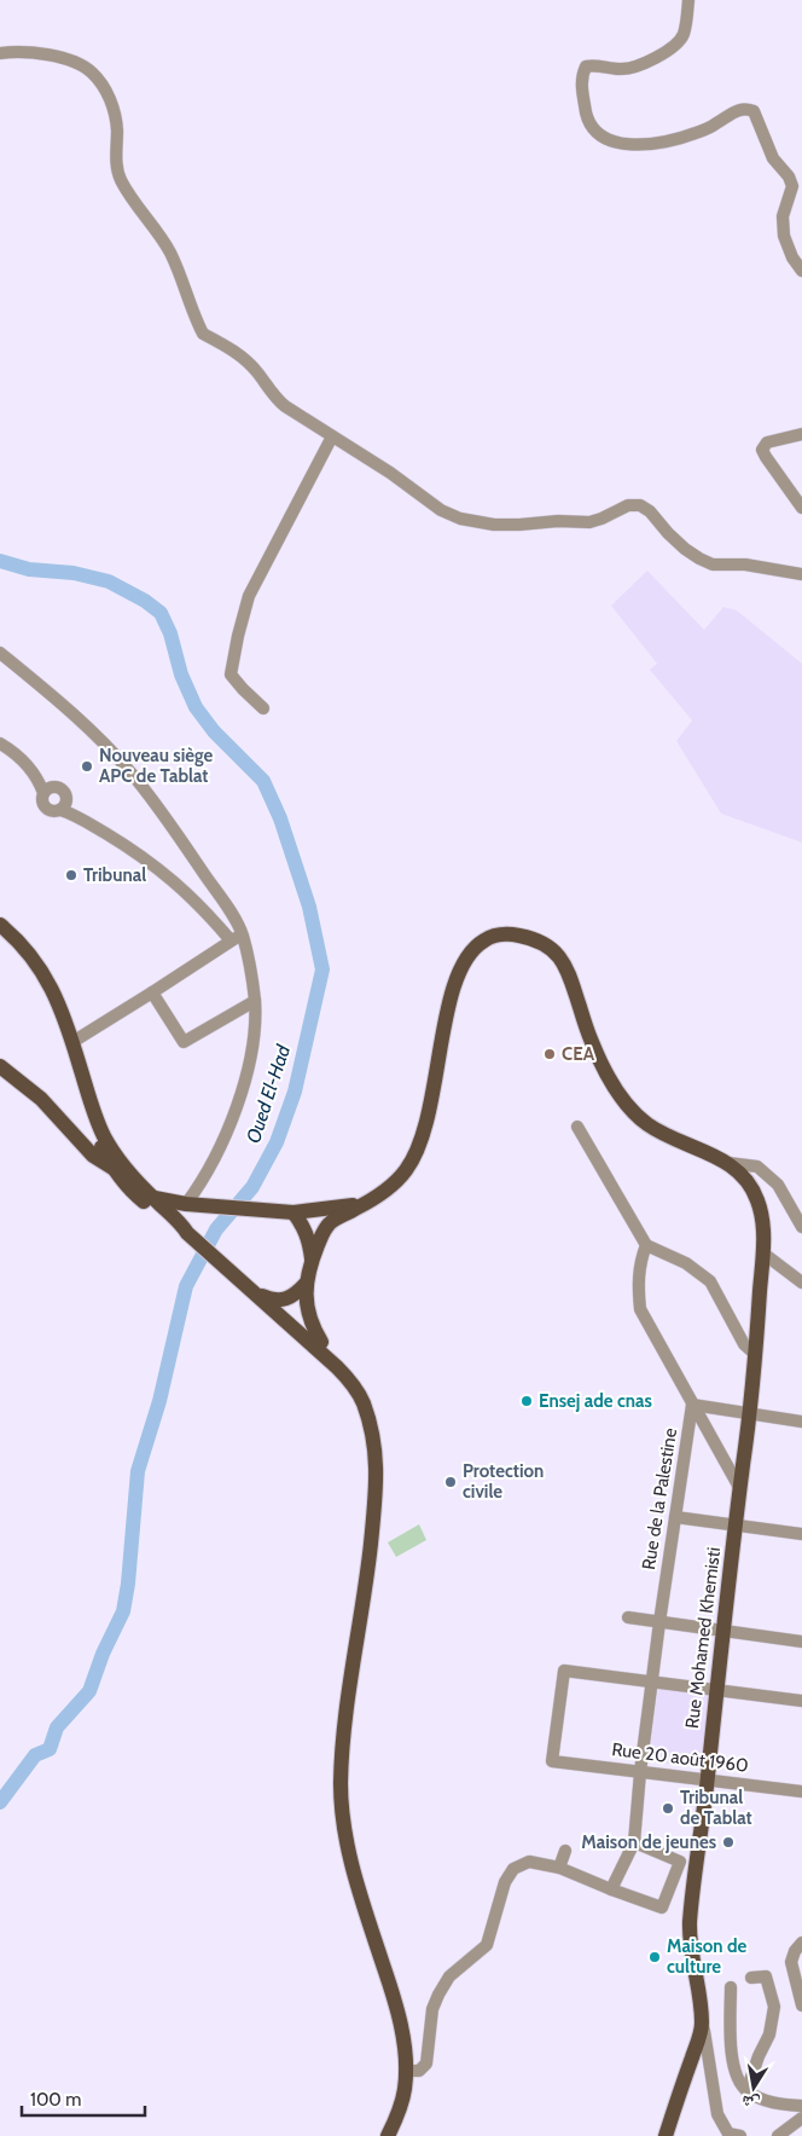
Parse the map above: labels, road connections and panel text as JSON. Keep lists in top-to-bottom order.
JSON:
{
  "streets": {
    "main road": ["Rue Mohamed Khemisti"],
    "street": ["Rue de la Palestine", "Rue 20 août 1960"]
  },
  "crossings": [
    ["Rue de la Palestine", "Rue 20 août 1960"],
    ["Rue Mohamed Khemisti", "Rue 20 août 1960"]
  ],
  "water": ["Oued El-Had"],
  "places": [
    "Nouveau siège APC de Tablat",
    "Tribunal",
    "CEA",
    "Ensej ade cnas",
    "Protection civile",
    "Tribunal de Tablat",
    "Maison de jeunes",
    "Maison de culture"
  ],
  "scale_bar": "100 m",
  "north": "bottom"
}
